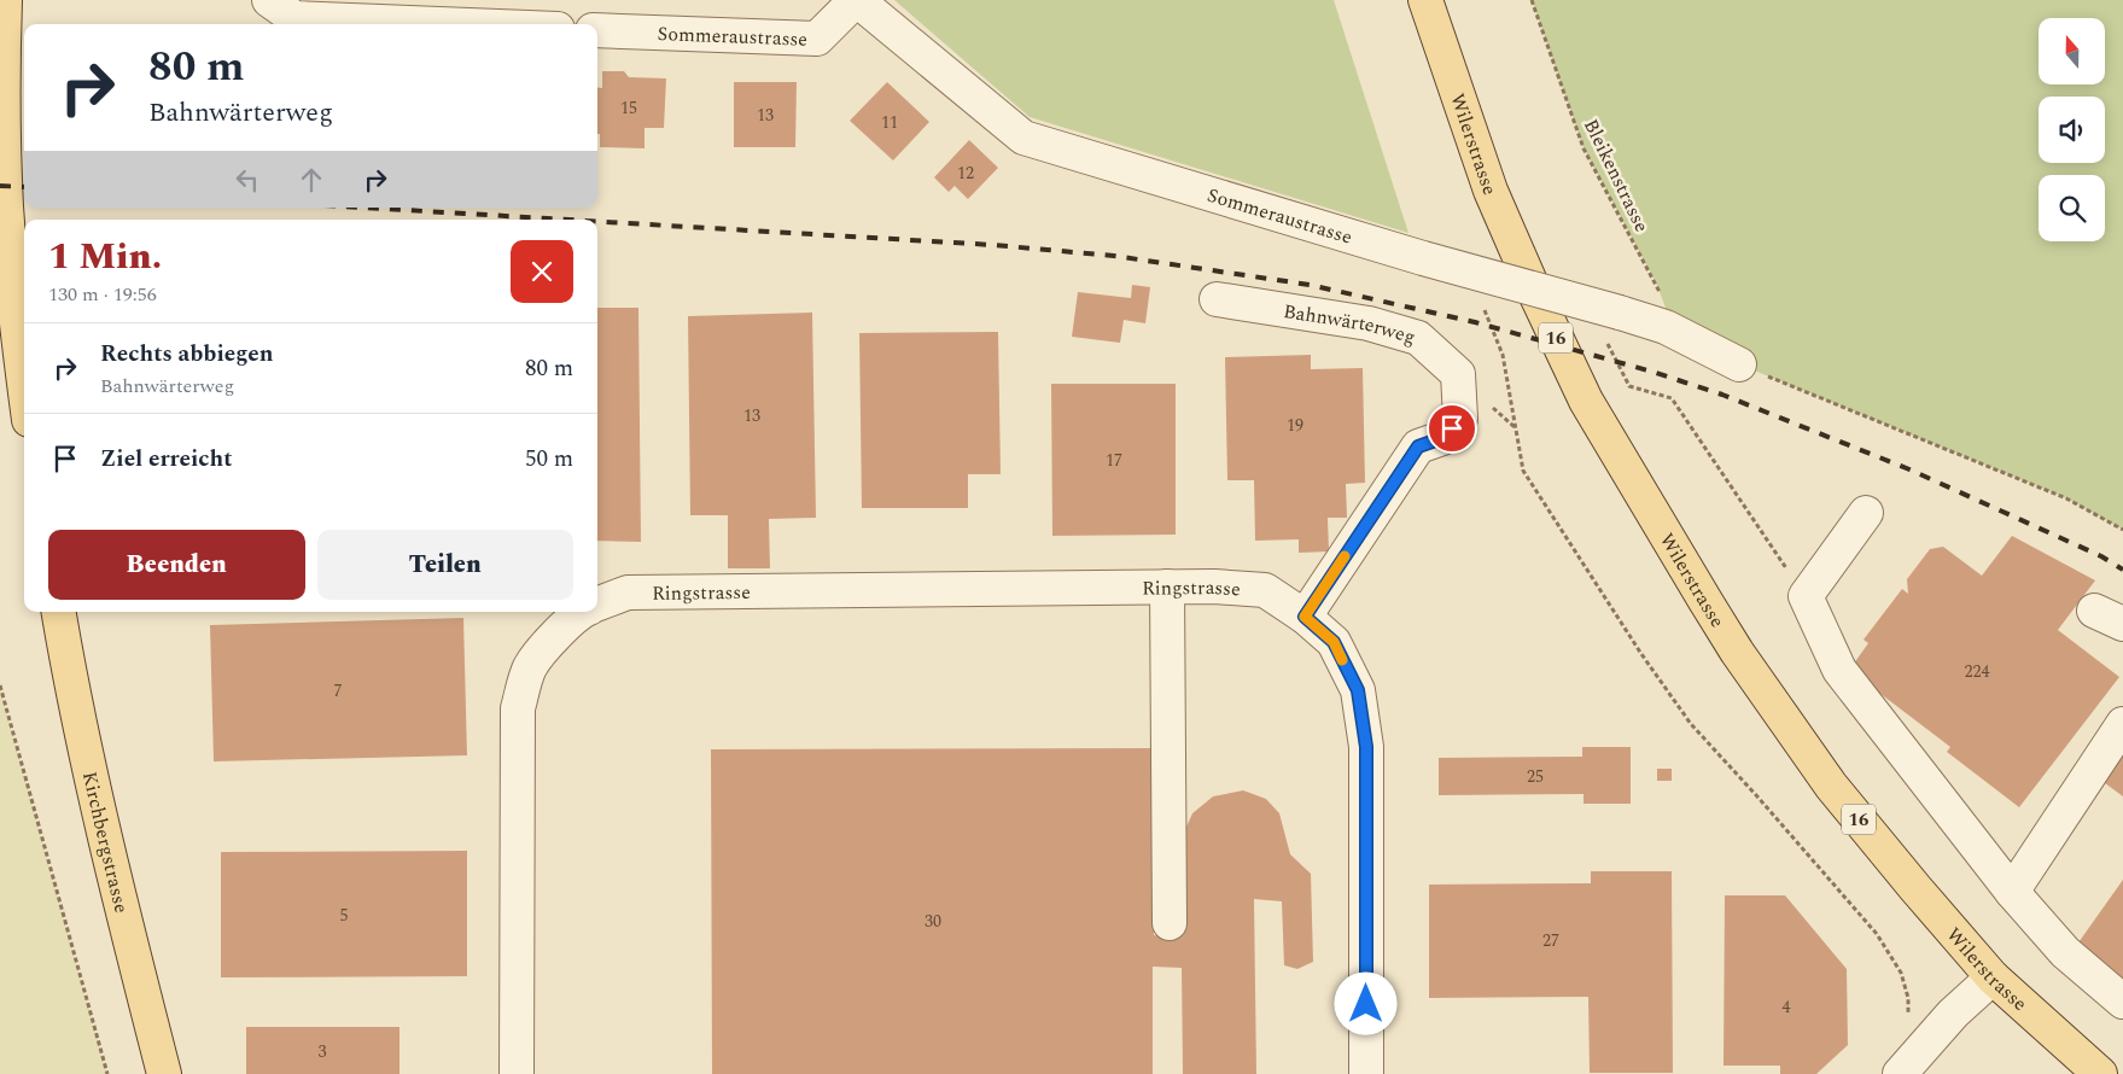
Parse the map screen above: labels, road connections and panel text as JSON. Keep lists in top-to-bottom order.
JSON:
{
  "streets": {
    "main road": ["Wilerstrasse", "16", "Kirchbergstrasse"],
    "street": ["Sommeraustrasse", "Bahnwärterweg", "Ringstrasse"],
    "path": ["Bleikenstrasse"]
  },
  "crossings": [
    ["Sommeraustrasse", "Bleikenstrasse"],
    ["Bahnwärterweg", "Ringstrasse"]
  ],
  "house_numbers": [
    "15",
    "13",
    "11",
    "12",
    "13",
    "19",
    "17",
    "224",
    "7",
    "25",
    "5",
    "30",
    "27",
    "4",
    "3"
  ],
  "north": "top",
  "page": {
    "turn": ["80 m", "Bahnwärterweg"],
    "heading": ["1 Min.", "130 m · 19:56"],
    "list": [
      {
        "name": "Rechts abbiegen",
        "note": "Bahnwärterweg",
        "value": "80 m"
      },
      {
        "name": "Ziel erreicht",
        "value": "50 m"
      }
    ],
    "buttons": ["Beenden", "Teilen"]
  }
}
